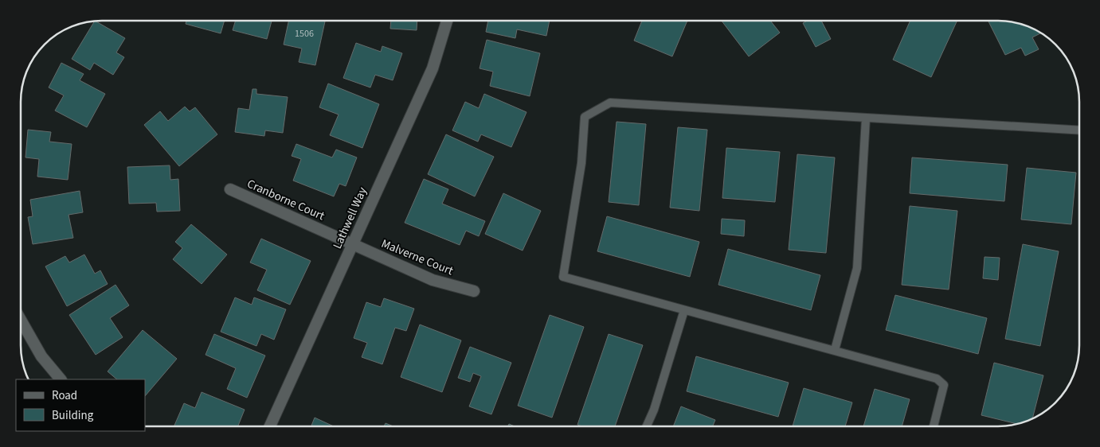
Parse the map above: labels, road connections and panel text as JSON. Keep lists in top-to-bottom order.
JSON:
{
  "streets": {
    "street": ["Cranborne Court", "Lathwell Way", "Malverne Court"]
  },
  "crossings": [
    ["Cranborne Court", "Lathwell Way"],
    ["Cranborne Court", "Malverne Court"],
    ["Lathwell Way", "Malverne Court"]
  ],
  "house_numbers": ["1506"],
  "legend": ["Road", "Building"]
}
